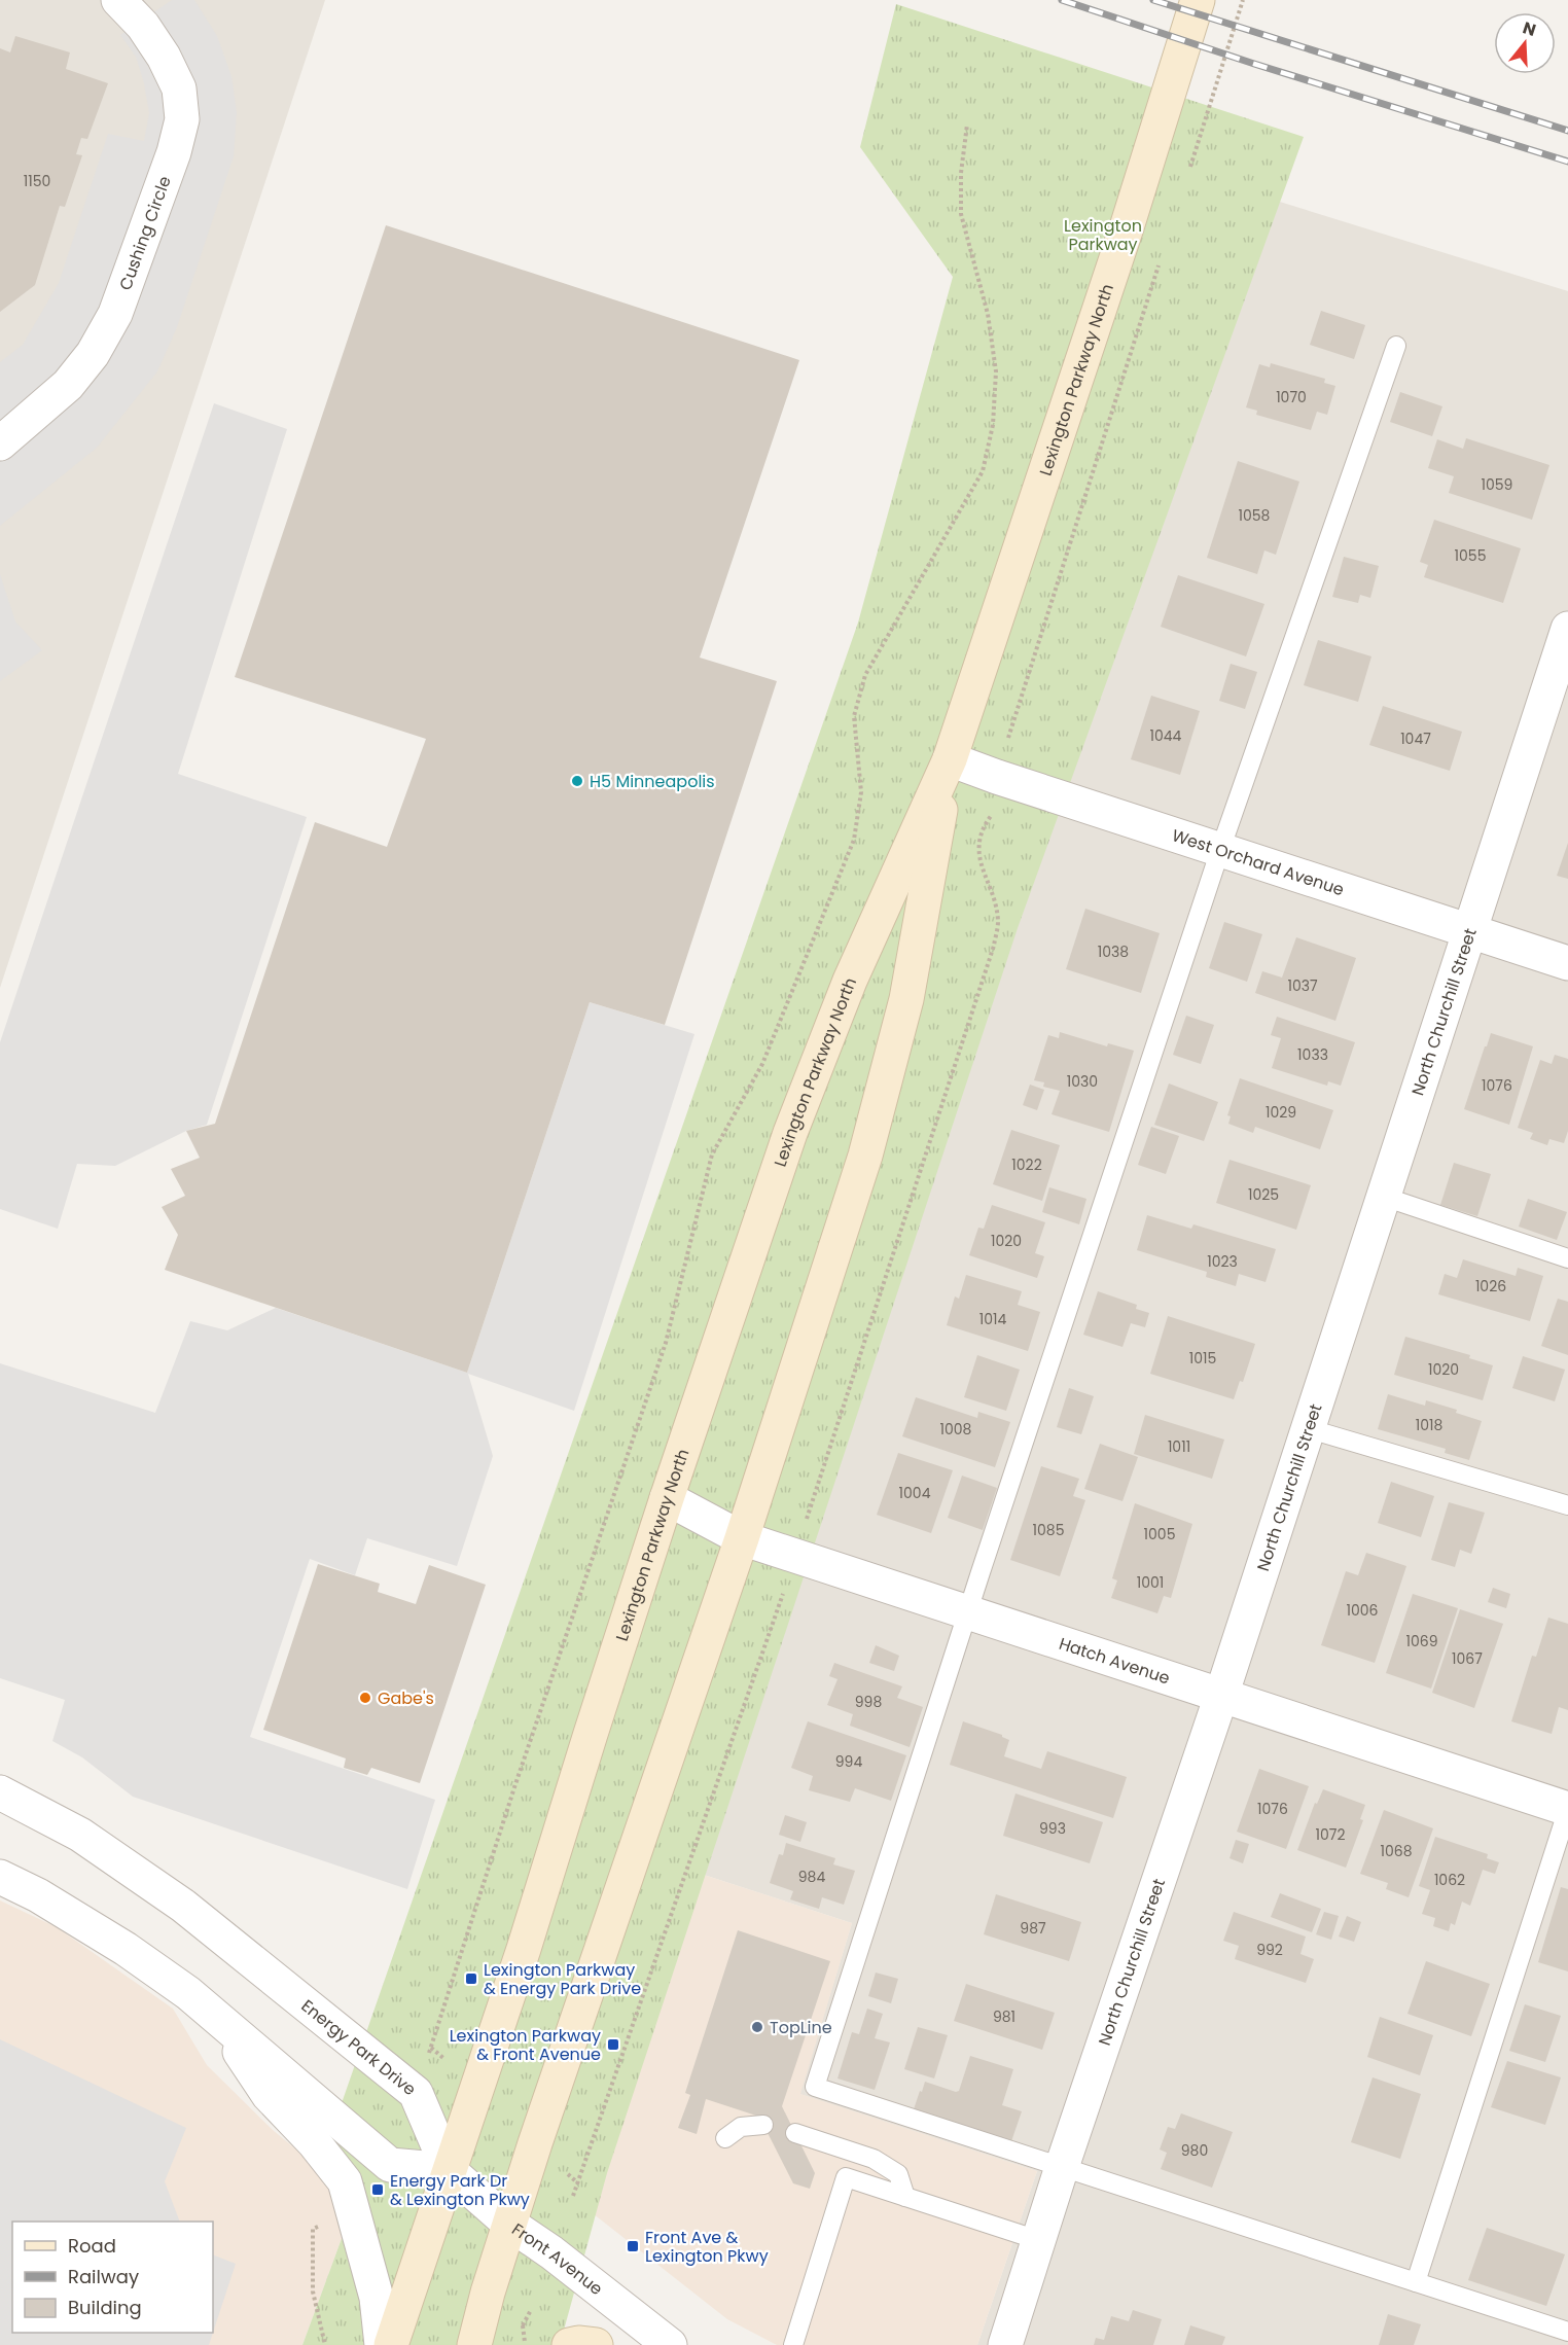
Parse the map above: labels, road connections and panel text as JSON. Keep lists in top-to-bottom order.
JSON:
{
  "streets": {
    "main road": ["Lexington Parkway North"],
    "street": [
      "Cushing Circle",
      "West Orchard Avenue",
      "North Churchill Street",
      "Hatch Avenue",
      "Energy Park Drive",
      "Front Avenue"
    ]
  },
  "crossings": [
    ["Lexington Parkway North", "West Orchard Avenue"],
    ["Lexington Parkway North", "Hatch Avenue"],
    ["Lexington Parkway North", "Energy Park Drive"],
    ["Lexington Parkway North", "Front Avenue"],
    ["West Orchard Avenue", "North Churchill Street"],
    ["North Churchill Street", "Hatch Avenue"],
    ["Energy Park Drive", "Front Avenue"]
  ],
  "parks": ["Lexington Parkway"],
  "places": {
    "other": ["H5 Minneapolis", "Gabe's", "TopLine"],
    "transit": [
      "Lexington Parkway & Energy Park Drive",
      "Lexington Parkway & Front Avenue",
      "Energy Park Dr & Lexington Pkwy",
      "Front Ave & Lexington Pkwy"
    ]
  },
  "house_numbers": [
    "1150",
    "1070",
    "1059",
    "1058",
    "1055",
    "1044",
    "1047",
    "1038",
    "1037",
    "1033",
    "1030",
    "1076",
    "1029",
    "1022",
    "1025",
    "1020",
    "1023",
    "1026",
    "1014",
    "1015",
    "1020",
    "1018",
    "1008",
    "1011",
    "1004",
    "1085",
    "1005",
    "1001",
    "1006",
    "1069",
    "1067",
    "998",
    "994",
    "1076",
    "993",
    "1072",
    "1068",
    "984",
    "1062",
    "987",
    "992",
    "981",
    "980"
  ],
  "legend": ["Road", "Railway", "Building"],
  "north": "top"
}
